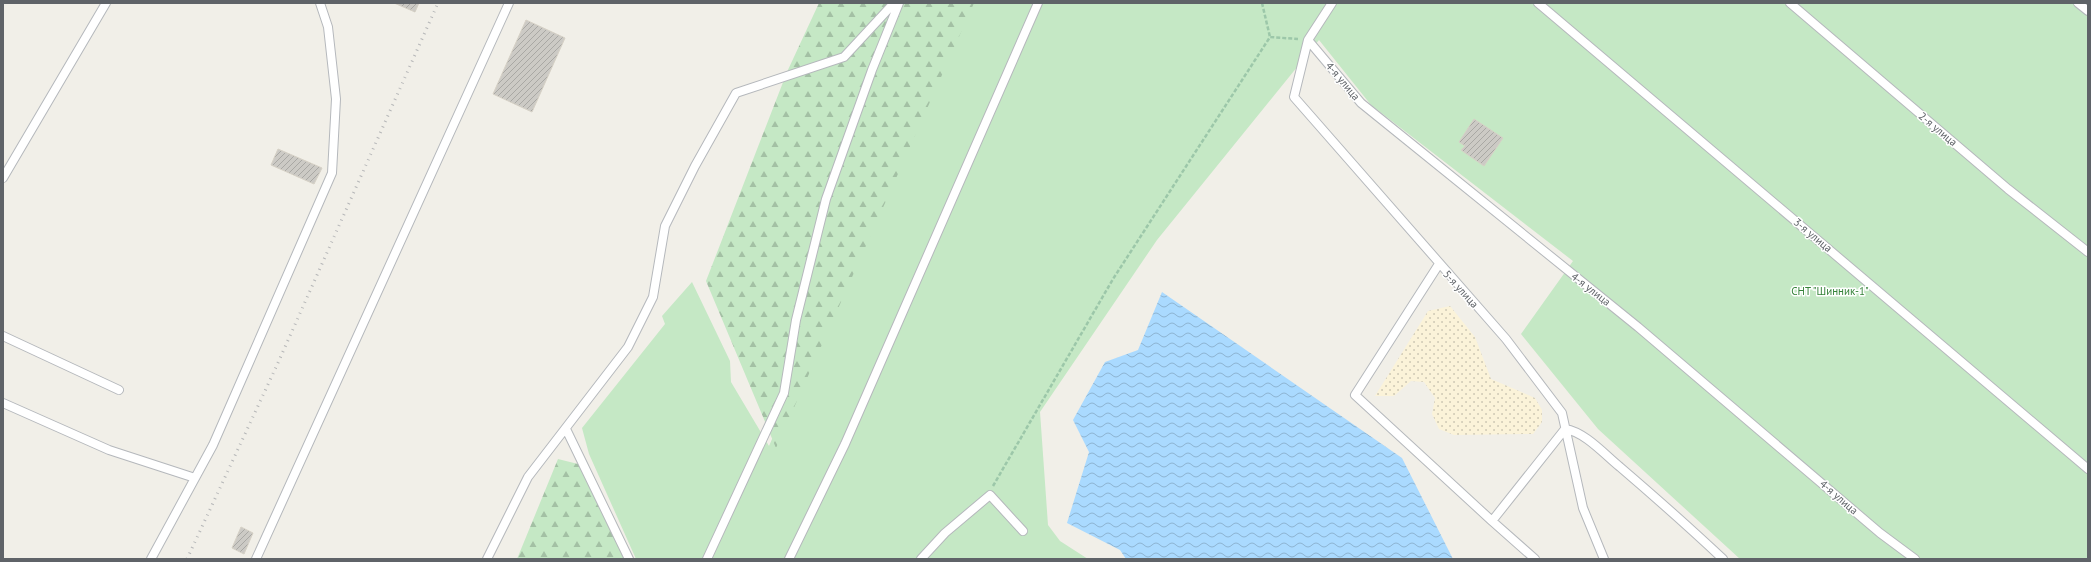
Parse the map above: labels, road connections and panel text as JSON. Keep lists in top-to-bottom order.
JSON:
{
  "streets": {
    "lane": [
      "4-я улица",
      "2-я улица",
      "3-я улица",
      "5-я улица"
    ]
  },
  "crossings": [
    ["4-я улица", "5-я улица"]
  ],
  "parks": ["СНТ \"Шинник-1\""]
}
